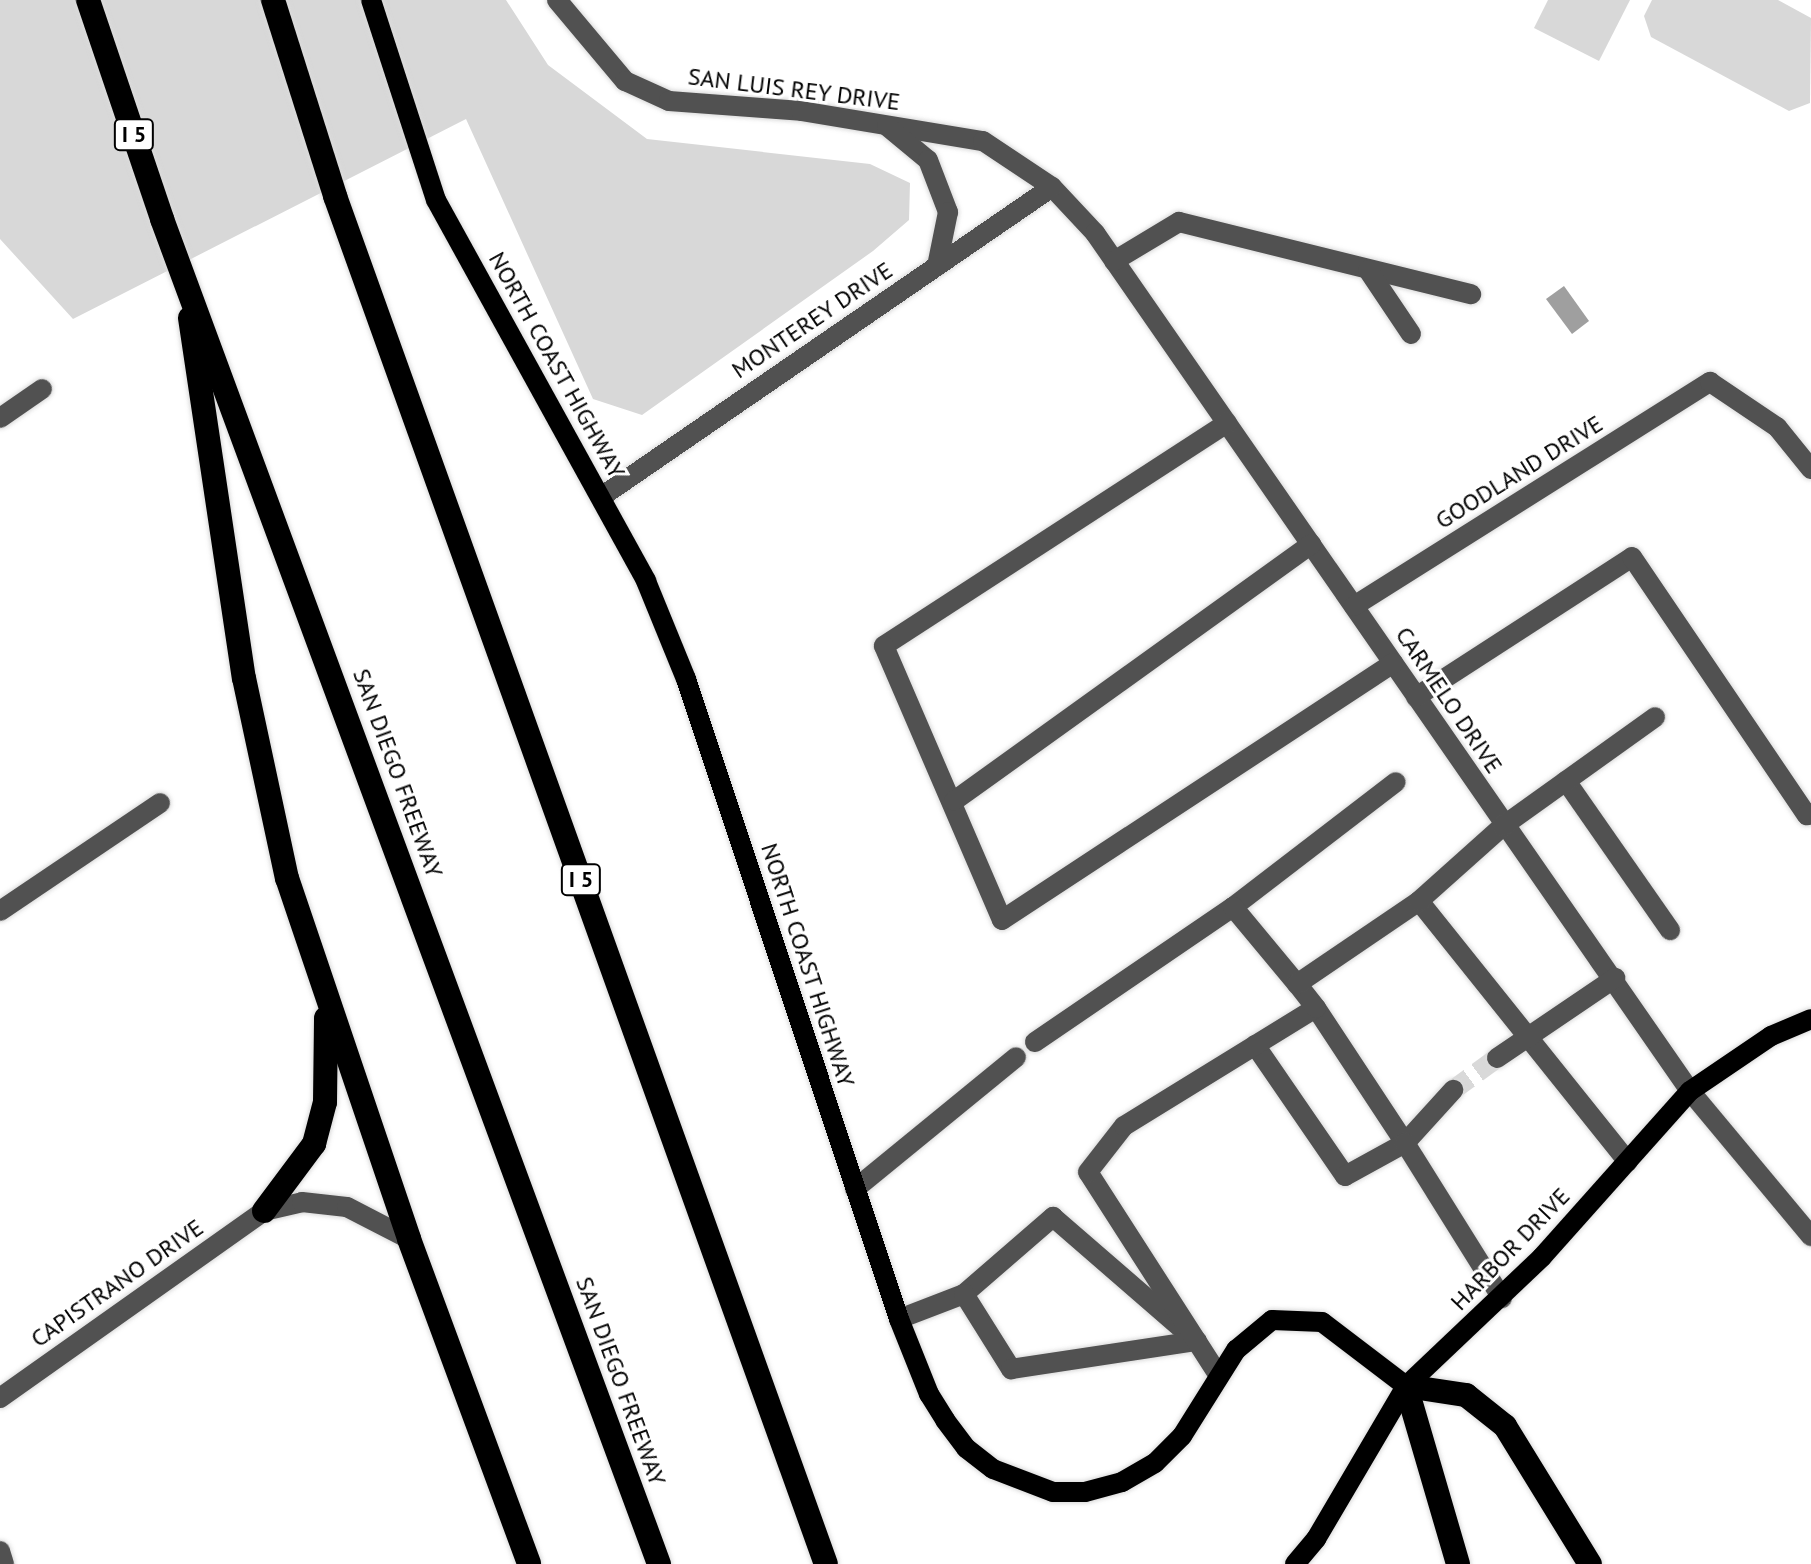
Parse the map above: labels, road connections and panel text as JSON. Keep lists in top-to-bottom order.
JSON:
{
  "streets": {
    "highway": ["I 5", "SAN DIEGO FREEWAY"],
    "main road": ["NORTH COAST HIGHWAY", "HARBOR DRIVE"],
    "street": [
      "SAN LUIS REY DRIVE",
      "MONTEREY DRIVE",
      "GOODLAND DRIVE",
      "CARMELO DRIVE",
      "CAPISTRANO DRIVE"
    ]
  },
  "crossings": [
    ["SAN LUIS REY DRIVE", "MONTEREY DRIVE"],
    ["SAN LUIS REY DRIVE", "CARMELO DRIVE"],
    ["MONTEREY DRIVE", "NORTH COAST HIGHWAY"],
    ["MONTEREY DRIVE", "CARMELO DRIVE"],
    ["NORTH COAST HIGHWAY", "HARBOR DRIVE"],
    ["GOODLAND DRIVE", "CARMELO DRIVE"],
    ["CARMELO DRIVE", "HARBOR DRIVE"]
  ]
}
